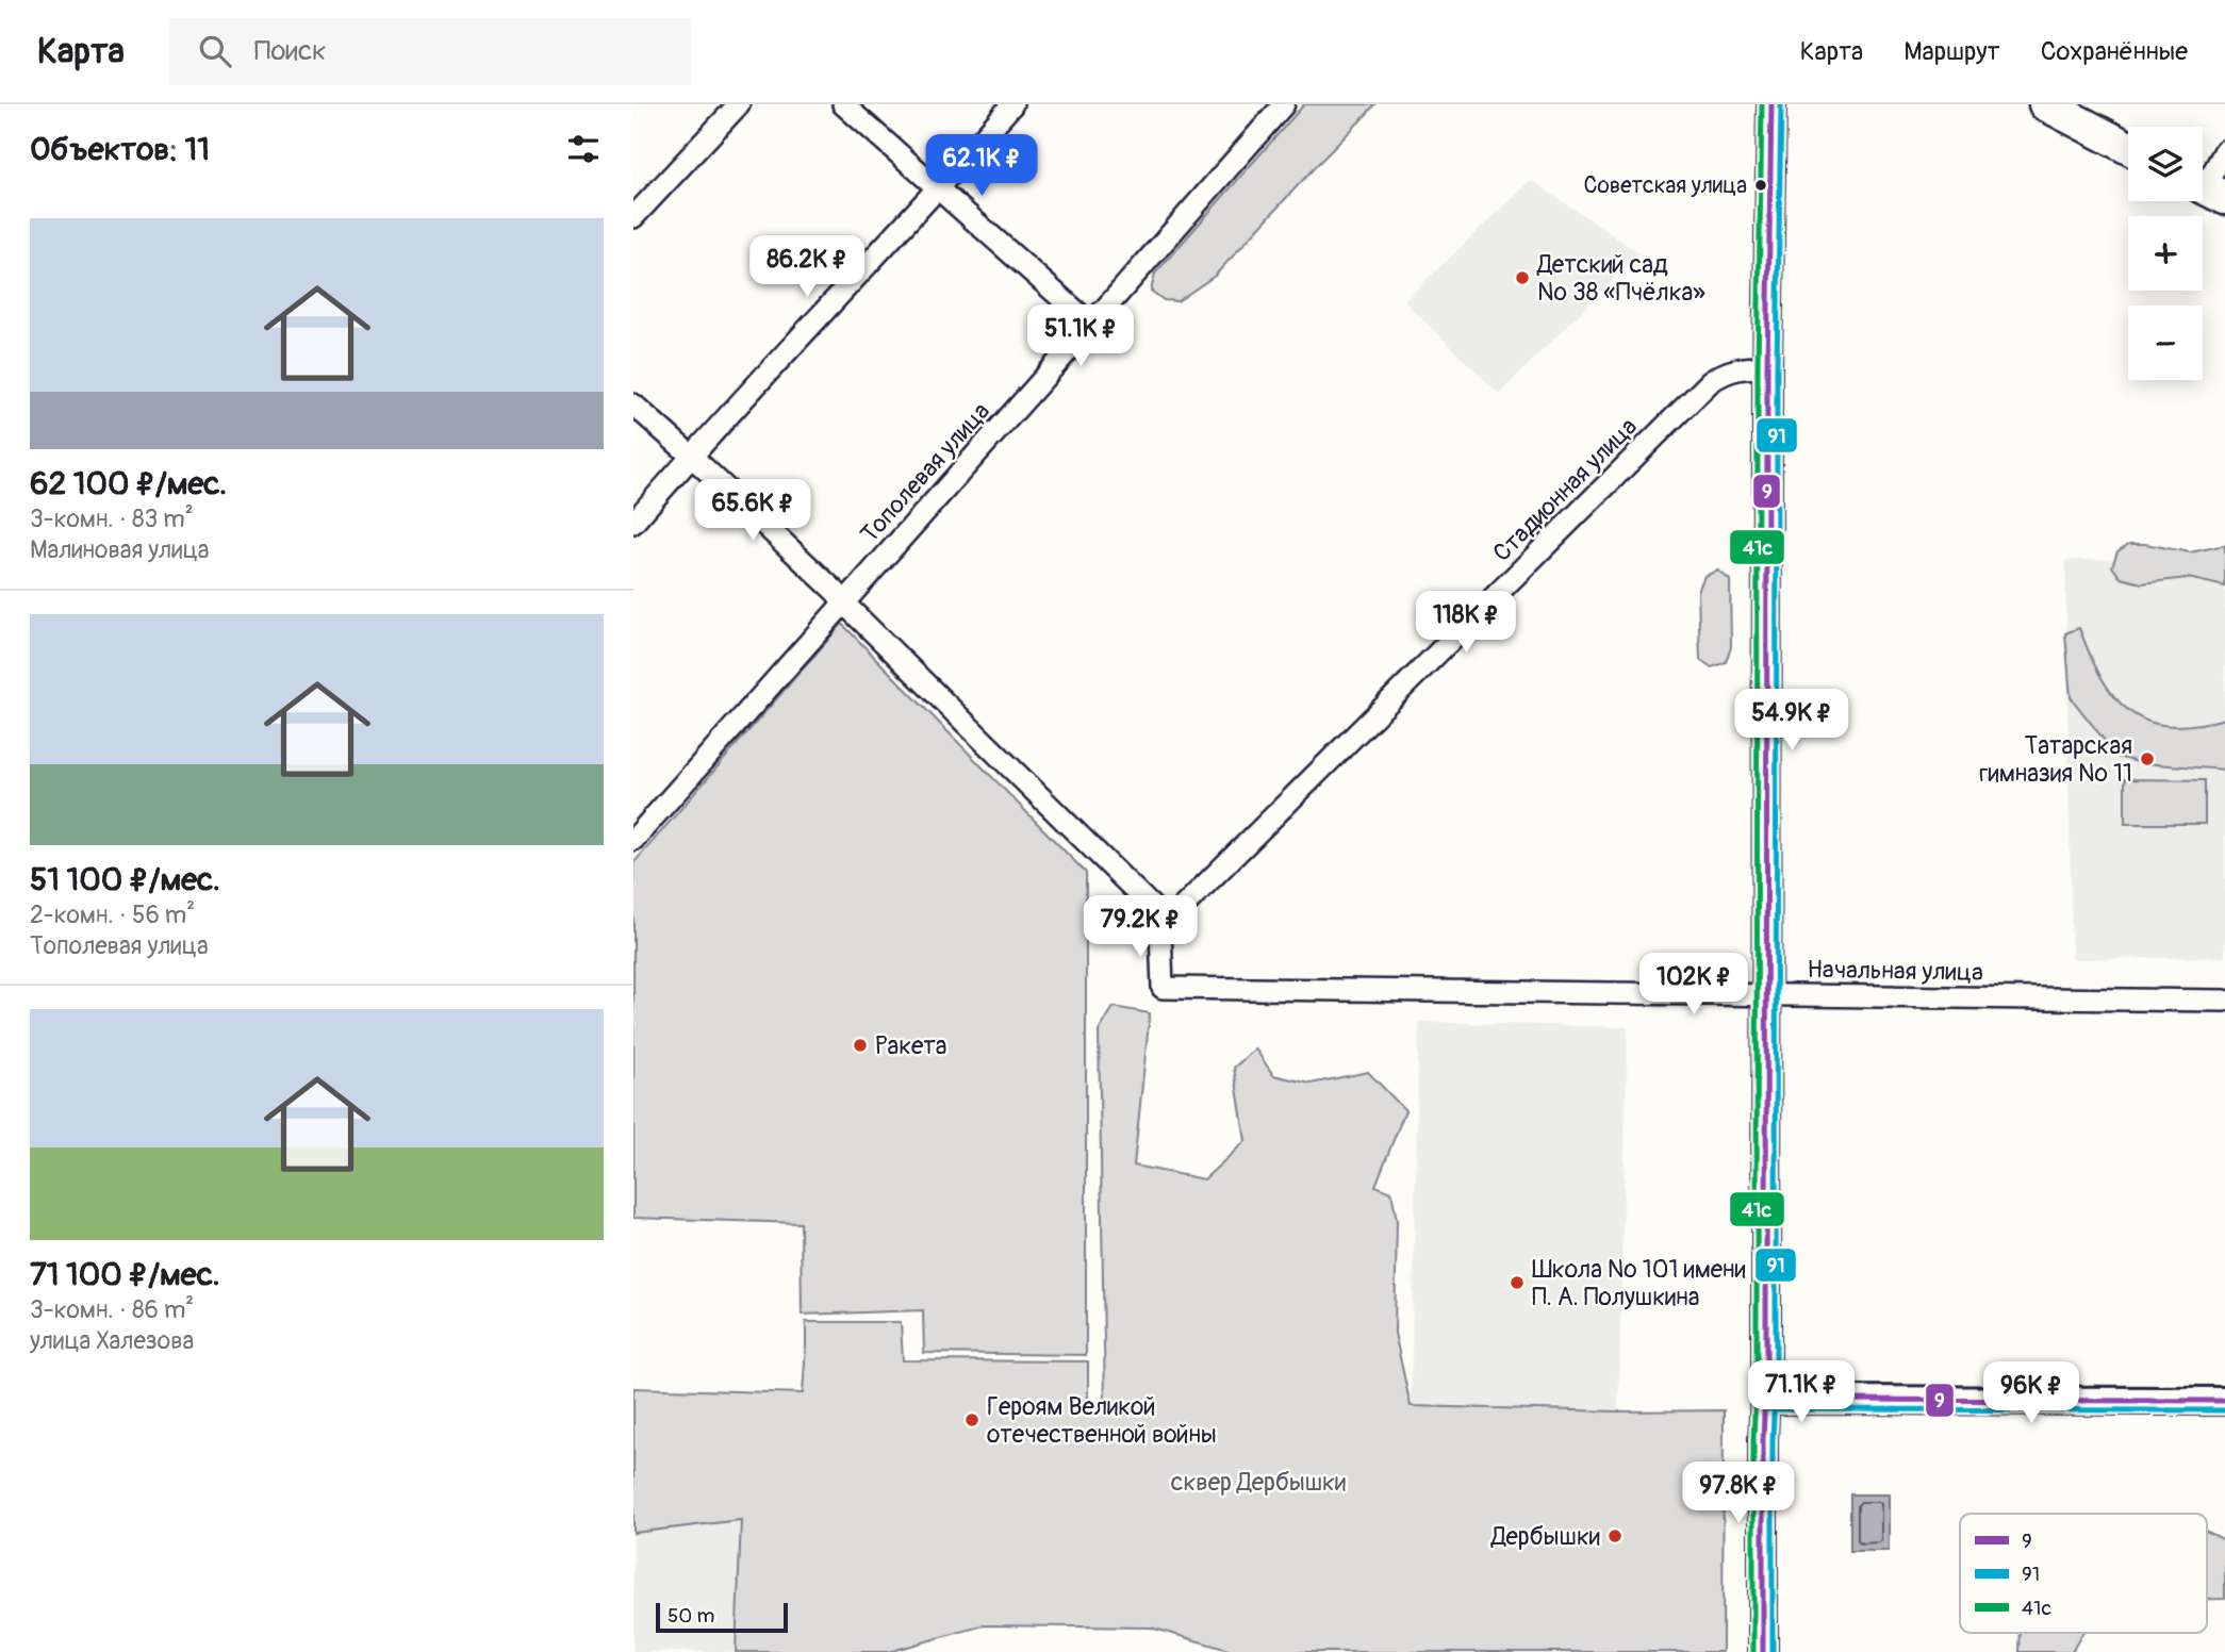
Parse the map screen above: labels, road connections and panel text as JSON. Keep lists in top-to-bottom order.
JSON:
{
  "streets": {
    "street": ["Тополевая улица", "Стадионная улица", "Начальная улица"]
  },
  "crossings": [
    ["Стадионная улица", "Начальная улица"]
  ],
  "parks": ["сквер Дербышки"],
  "places": [
    "Советская улица",
    "Детский сад № 38 «Пчёлка»",
    "Татарская гимназия № 11",
    "Ракета",
    "Школа № 101 имени П. А. Полушкина",
    "Героям Великой отечественной войны",
    "Дербышки"
  ],
  "lines": ["transit line 9", "transit line 91", "transit line 41с"],
  "legend": ["9", "91", "41с"],
  "scale_bar": "50 m",
  "page": {
    "header": "Карта",
    "search": "Поиск",
    "nav": ["Карта", "Маршрут", "Сохранённые"],
    "heading": "Объектов: 11",
    "map_buttons": ["+", "−"],
    "price": [
      "62.1K ₽",
      "86.2K ₽",
      "51.1K ₽",
      "65.6K ₽",
      "118K ₽",
      "54.9K ₽",
      "79.2K ₽",
      "102K ₽",
      "71.1K ₽",
      "96K ₽",
      "97.8K ₽"
    ],
    "list": [
      {
        "name": "62 100 ₽/мес.",
        "note": "3-комн. · 83 m² · Малиновая улица"
      },
      {
        "name": "51 100 ₽/мес.",
        "note": "2-комн. · 56 m² · Тополевая улица"
      },
      {
        "name": "71 100 ₽/мес.",
        "note": "3-комн. · 86 m² · улица Халезова"
      }
    ],
    "scale": "50 m"
  }
}
